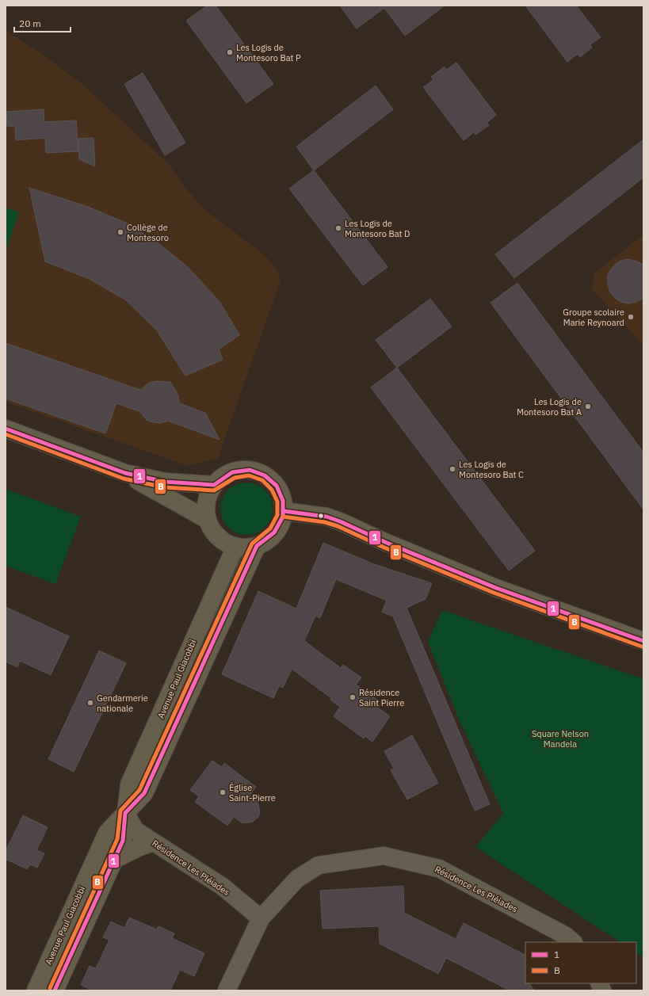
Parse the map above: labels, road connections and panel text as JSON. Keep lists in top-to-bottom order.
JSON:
{
  "streets": {
    "main road": ["Avenue Paul Giacobbi"],
    "street": ["Résidence Les Pléiades"]
  },
  "crossings": [
    ["Avenue Paul Giacobbi", "Résidence Les Pléiades"]
  ],
  "parks": ["Square Nelson Mandela"],
  "places": [
    "Les Logis de Montesoro Bat P",
    "Les Logis de Montesoro Bat D",
    "Collège de Montesoro",
    "Groupe scolaire Marie Reynoard",
    "Les Logis de Montesoro Bat A",
    "Les Logis de Montesoro Bat C",
    "Résidence Saint Pierre",
    "Gendarmerie nationale",
    "Église Saint-Pierre"
  ],
  "lines": ["transit line 1", "transit line B"],
  "legend": ["1", "B"],
  "scale_bar": "20 m"
}
